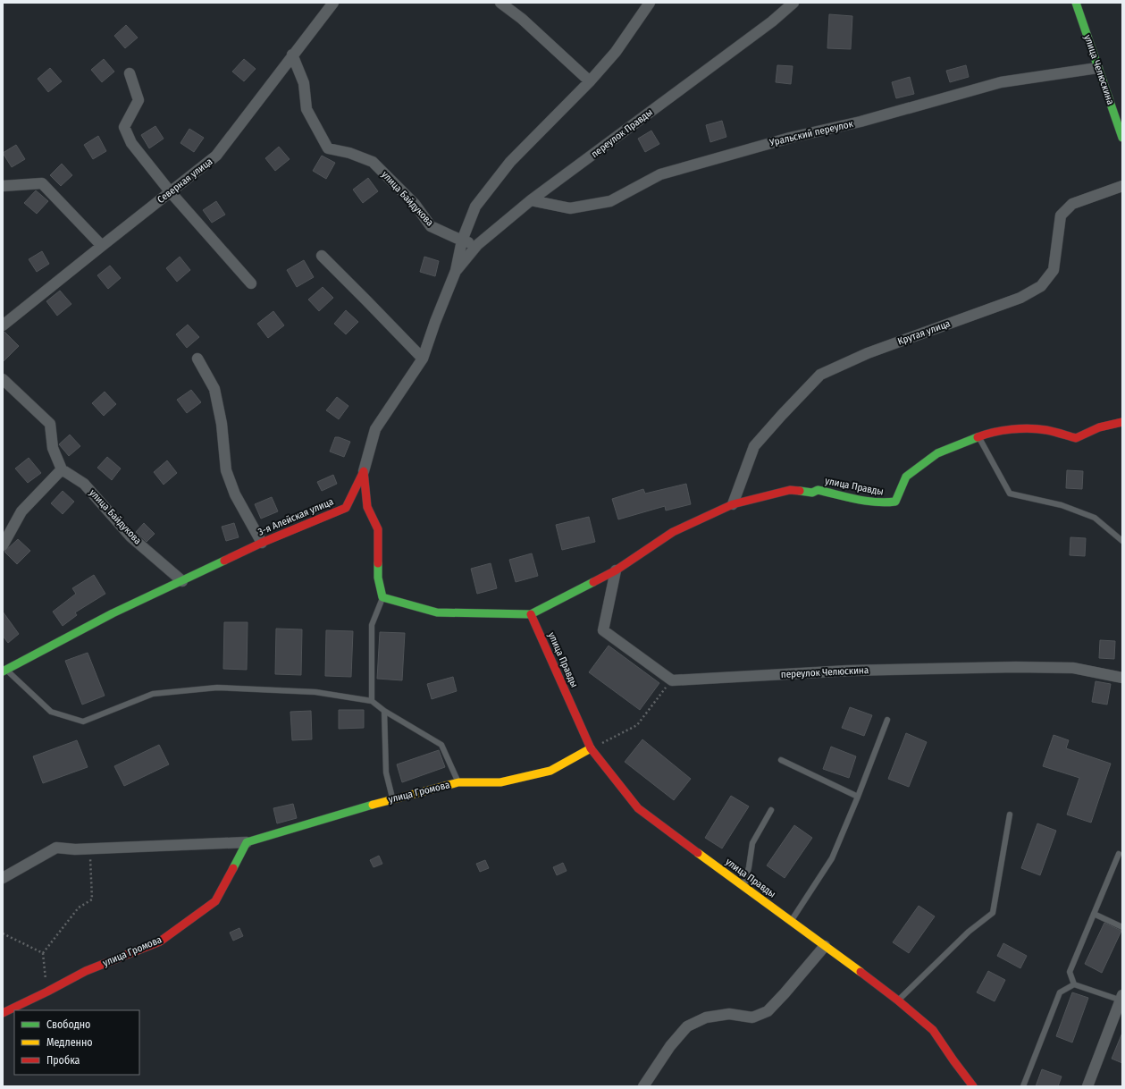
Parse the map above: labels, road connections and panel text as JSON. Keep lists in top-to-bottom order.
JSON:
{
  "streets": {
    "street": [
      "улица Челюскина",
      "переулок Правды",
      "Уральский переулок",
      "Северная улица",
      "улица Байдукова",
      "Крутая улица",
      "улица Правды",
      "3-я Алейская улица",
      "переулок Челюскина",
      "улица Громова"
    ]
  },
  "crossings": [
    ["улица Челюскина", "Уральский переулок"],
    ["переулок Правды", "Уральский переулок"],
    ["переулок Правды", "улица Байдукова"],
    ["Северная улица", "улица Байдукова"],
    ["улица Байдукова", "3-я Алейская улица"],
    ["Крутая улица", "улица Правды"],
    ["улица Правды", "улица Громова"]
  ],
  "legend": ["Свободно", "Медленно", "Пробка"]
}
